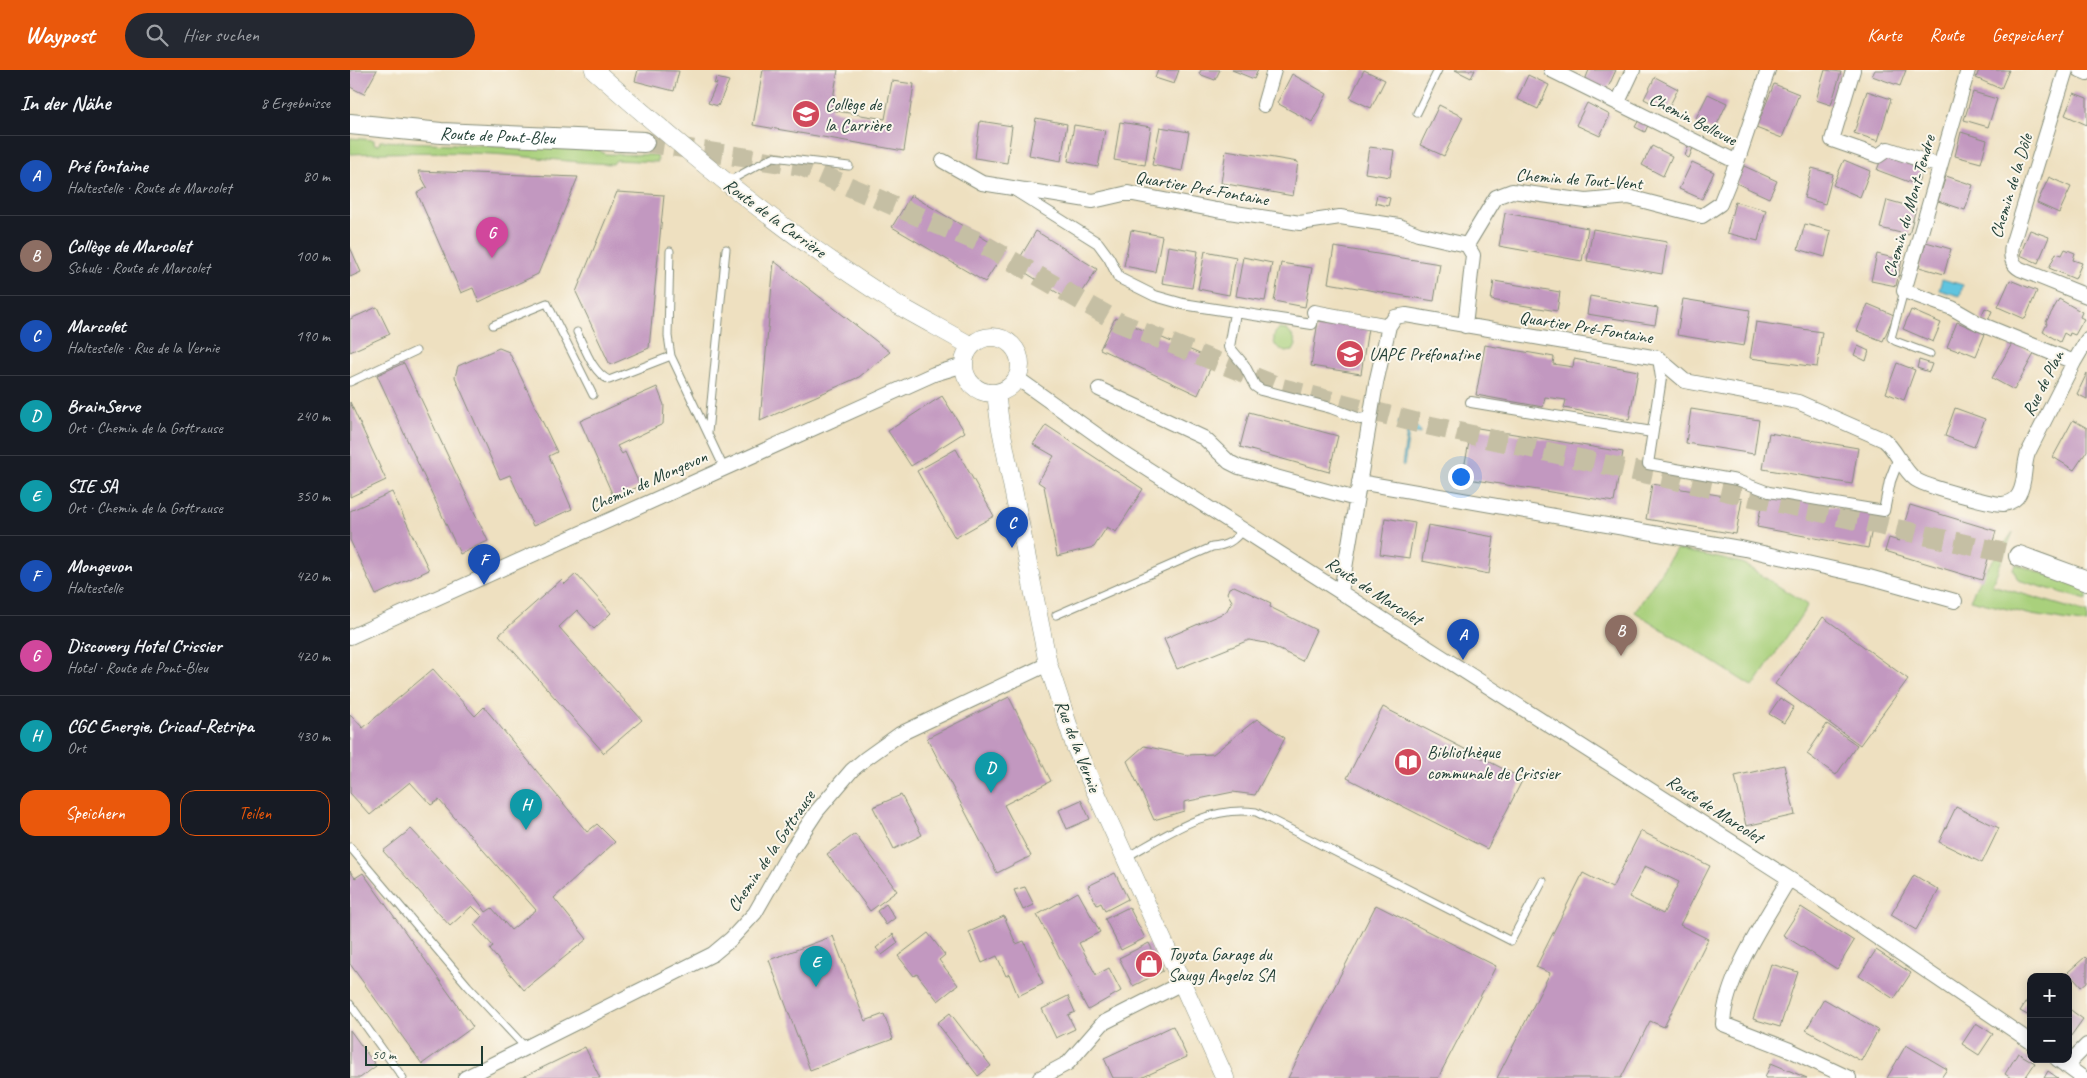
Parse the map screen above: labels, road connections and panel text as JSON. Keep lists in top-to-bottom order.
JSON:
{
  "streets": {
    "main road": ["Route de Pont-Bleu"],
    "street": [
      "Chemin Bellevue",
      "Chemin de Tout-Vent",
      "Chemin de la Dôle",
      "Quartier Pré-Fontaine",
      "Chemin du Mont-Tendre",
      "Route de la Carrière",
      "Rue de Plan",
      "Chemin de Mongevon",
      "Route de Marcolet",
      "Rue de la Vernie",
      "Chemin de la Gottrause"
    ]
  },
  "crossings": [
    ["Chemin Bellevue", "Chemin de Tout-Vent"],
    ["Chemin de Tout-Vent", "Quartier Pré-Fontaine"],
    ["Quartier Pré-Fontaine", "Rue de Plan"],
    ["Chemin du Mont-Tendre", "Rue de Plan"],
    ["Route de la Carrière", "Chemin de Mongevon"],
    ["Route de la Carrière", "Route de Marcolet"],
    ["Route de la Carrière", "Rue de la Vernie"],
    ["Chemin de Mongevon", "Route de Marcolet"],
    ["Chemin de Mongevon", "Rue de la Vernie"],
    ["Route de Marcolet", "Rue de la Vernie"],
    ["Rue de la Vernie", "Chemin de la Gottrause"]
  ],
  "places": {
    "school or university": ["Collège de la Carrière", "UAPE Préfonatine"],
    "library": ["Bibliothèque communale de Crissier"],
    "shop": ["Toyota Garage du Saugy Angeloz SA"]
  },
  "scale_bar": "50 m",
  "page": {
    "header": "Waypost",
    "search": "Hier suchen",
    "nav": ["Karte", "Route", "Gespeichert"],
    "heading": ["In der Nähe", "8 Ergebnisse"],
    "list": [
      {
        "mark": "A",
        "name": "Pré fontaine",
        "note": "Haltestelle · Route de Marcolet",
        "value": "80 m"
      },
      {
        "mark": "B",
        "name": "Collège de Marcolet",
        "note": "Schule · Route de Marcolet",
        "value": "100 m"
      },
      {
        "mark": "C",
        "name": "Marcolet",
        "note": "Haltestelle · Rue de la Vernie",
        "value": "190 m"
      },
      {
        "mark": "D",
        "name": "BrainServe",
        "note": "Ort · Chemin de la Gottrause",
        "value": "240 m"
      },
      {
        "mark": "E",
        "name": "SIE SA",
        "note": "Ort · Chemin de la Gottrause",
        "value": "350 m"
      },
      {
        "mark": "F",
        "name": "Mongevon",
        "note": "Haltestelle",
        "value": "420 m"
      },
      {
        "mark": "G",
        "name": "Discovery Hotel Crissier",
        "note": "Hotel · Route de Pont-Bleu",
        "value": "420 m"
      },
      {
        "mark": "H",
        "name": "CGC Energie, Cricad-Retripa",
        "note": "Ort",
        "value": "430 m"
      }
    ],
    "pins": [
      "G",
      "C",
      "F",
      "B",
      "A",
      "D",
      "H",
      "E"
    ],
    "buttons": ["Speichern", "Teilen"],
    "map_buttons": ["+", "−"],
    "scale": "50 m"
  }
}
